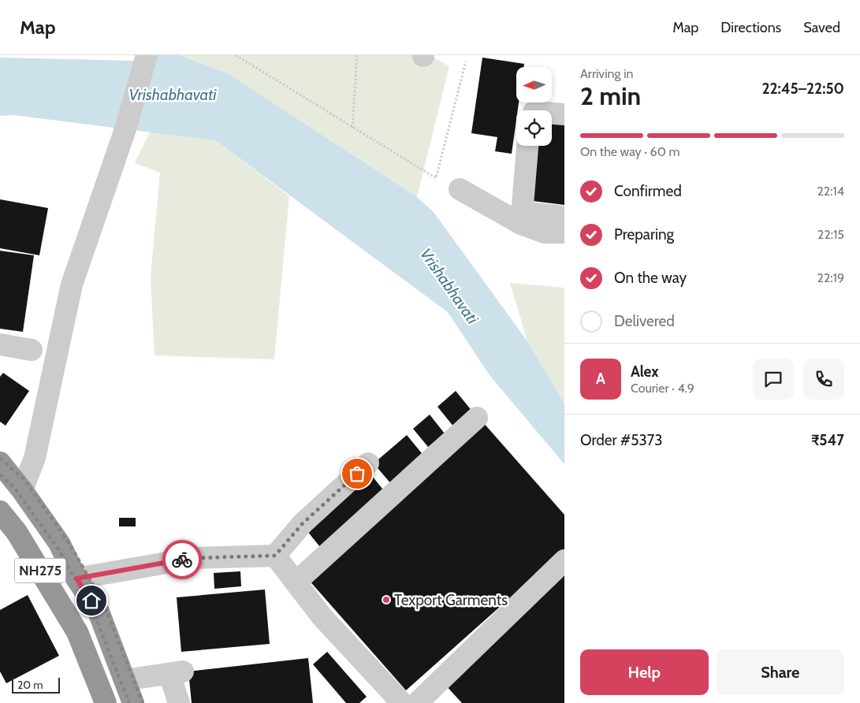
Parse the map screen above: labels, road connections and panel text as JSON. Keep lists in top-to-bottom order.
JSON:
{
  "streets": {
    "highway": ["NH275"]
  },
  "water": ["Vrishabhavati"],
  "places": ["Texport Garments"],
  "scale_bar": "20 m",
  "north": "left",
  "page": {
    "header": "Map",
    "nav": ["Map", "Directions", "Saved"],
    "heading": ["2 min", "Arriving in", "22:45–22:50"],
    "panel": [
      "Alex",
      "Courier · 4.9",
      "Order #5373",
      "₹547"
    ],
    "bar": "On the way · 60 m",
    "list": [
      ["Confirmed", "22:14"],
      ["Preparing", "22:15"],
      ["On the way", "22:19"],
      "Delivered"
    ],
    "round": "A",
    "buttons": ["Help", "Share"],
    "scale": "20 m"
  }
}
